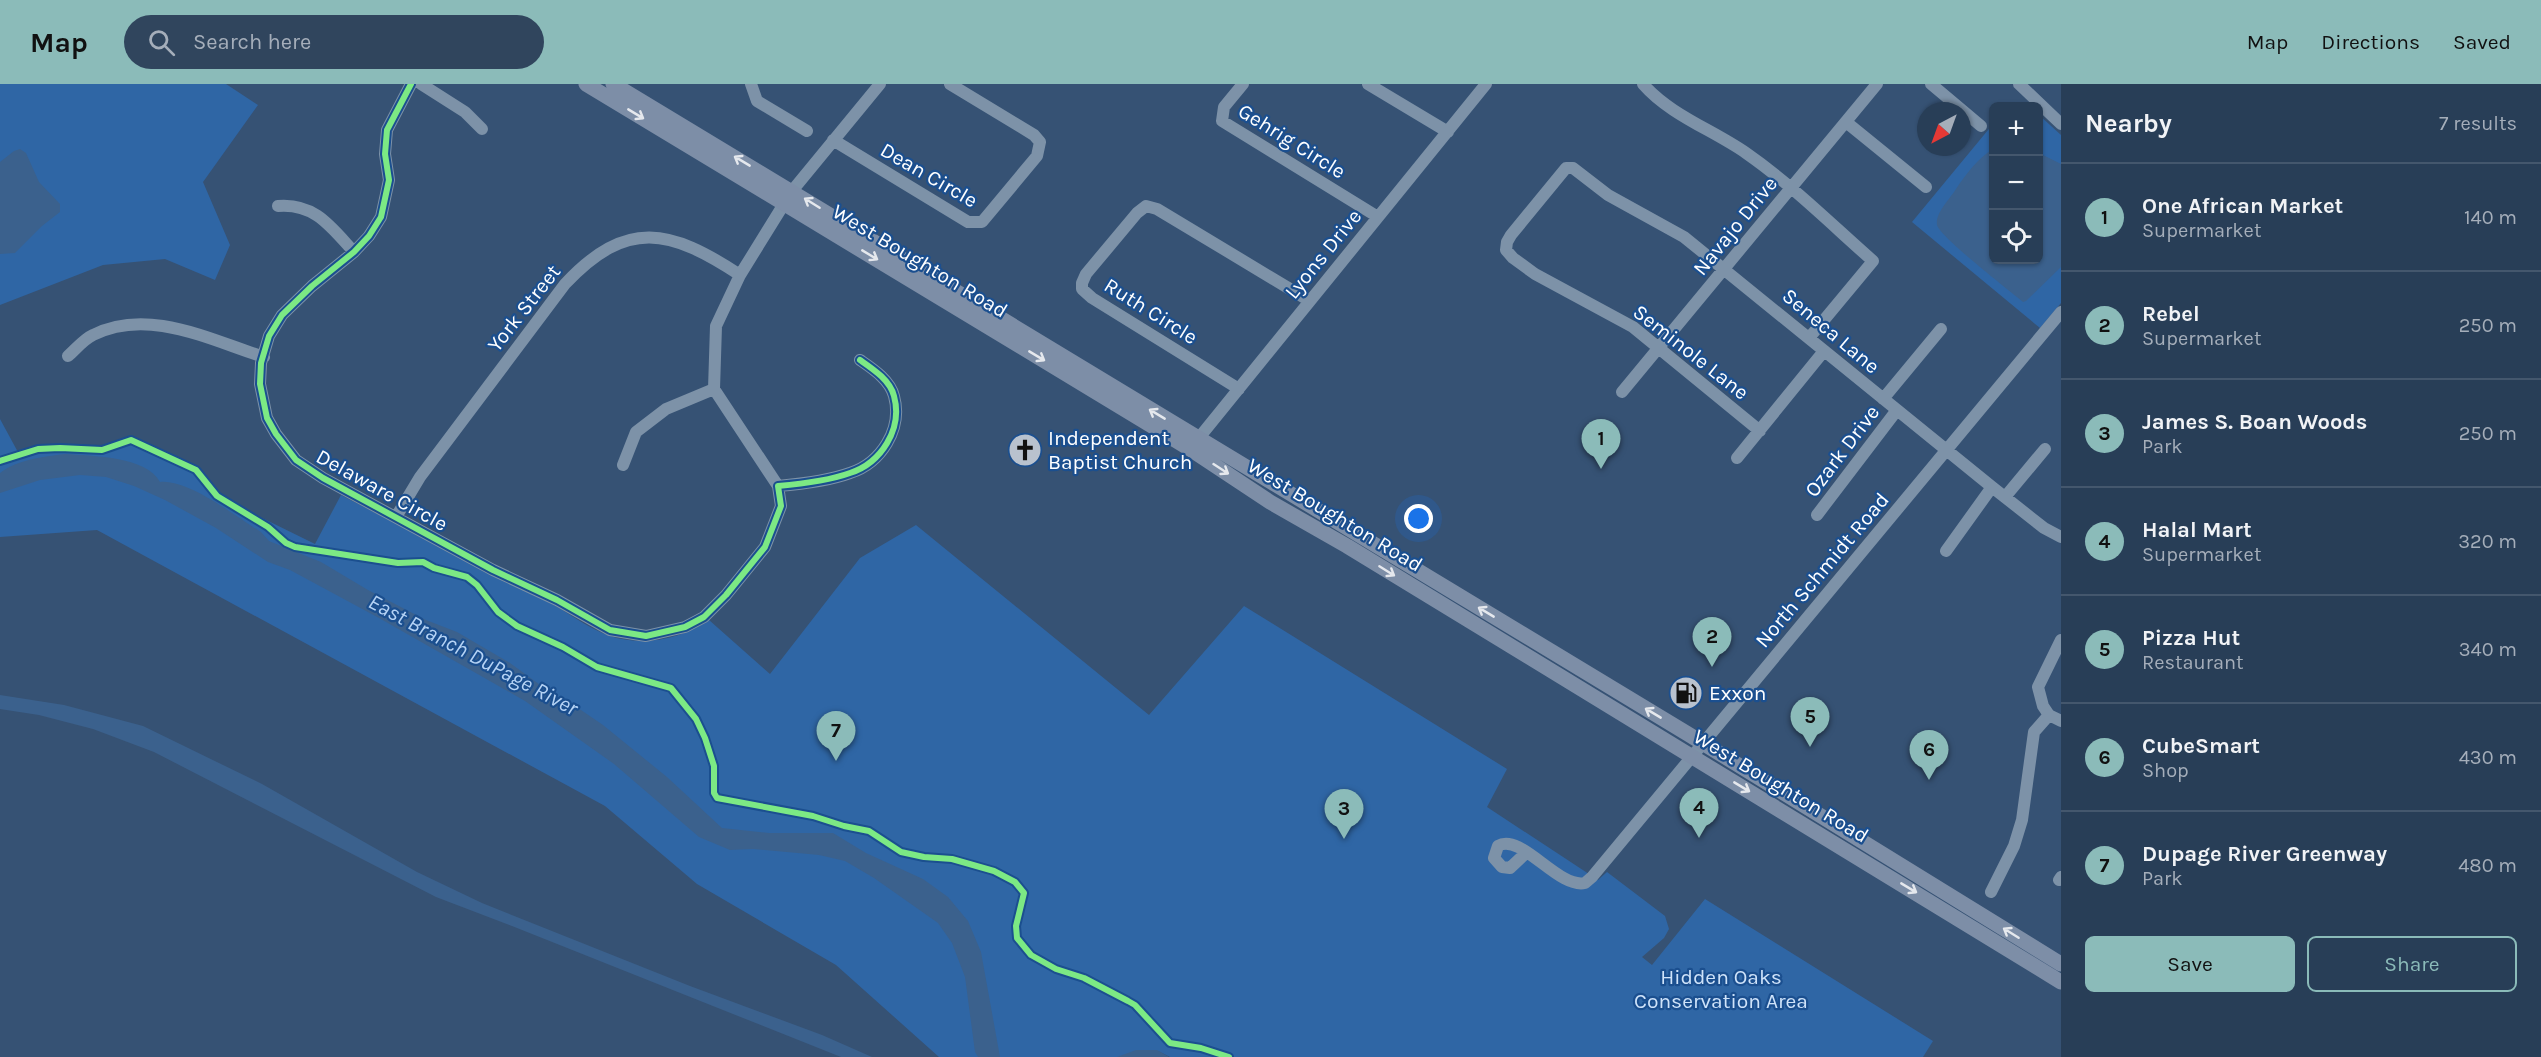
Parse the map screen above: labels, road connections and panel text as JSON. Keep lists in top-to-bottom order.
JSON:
{
  "streets": {
    "main road": ["West Boughton Road"],
    "street": [
      "Gehrig Circle",
      "Dean Circle",
      "Navajo Drive",
      "Lyons Drive",
      "York Street",
      "Ruth Circle",
      "Seneca Lane",
      "Seminole Lane",
      "Ozark Drive",
      "Delaware Circle",
      "North Schmidt Road"
    ]
  },
  "crossings": [
    ["Gehrig Circle", "Lyons Drive"],
    ["Navajo Drive", "Seneca Lane"],
    ["Navajo Drive", "Seminole Lane"],
    ["Lyons Drive", "West Boughton Road"],
    ["Lyons Drive", "Ruth Circle"],
    ["West Boughton Road", "North Schmidt Road"],
    ["York Street", "Delaware Circle"],
    ["Seneca Lane", "Seminole Lane"],
    ["Seneca Lane", "Ozark Drive"],
    ["Seneca Lane", "North Schmidt Road"]
  ],
  "water": ["East Branch DuPage River"],
  "parks": ["Hidden Oaks Conservation Area"],
  "places": {
    "church": ["Independent Baptist Church"],
    "fuel station": ["Exxon"]
  },
  "north": "bottom left",
  "page": {
    "header": "Map",
    "search": "Search here",
    "nav": ["Map", "Directions", "Saved"],
    "heading": ["Nearby", "7 results"],
    "map_buttons": ["+", "−"],
    "list": [
      {
        "mark": "1",
        "name": "One African Market",
        "note": "Supermarket",
        "value": "140 m"
      },
      {
        "mark": "2",
        "name": "Rebel",
        "note": "Supermarket",
        "value": "250 m"
      },
      {
        "mark": "3",
        "name": "James S. Boan Woods",
        "note": "Park",
        "value": "250 m"
      },
      {
        "mark": "4",
        "name": "Halal Mart",
        "note": "Supermarket",
        "value": "320 m"
      },
      {
        "mark": "5",
        "name": "Pizza Hut",
        "note": "Restaurant",
        "value": "340 m"
      },
      {
        "mark": "6",
        "name": "CubeSmart",
        "note": "Shop",
        "value": "430 m"
      },
      {
        "mark": "7",
        "name": "Dupage River Greenway",
        "note": "Park",
        "value": "480 m"
      }
    ],
    "pins": [
      "1",
      "2",
      "5",
      "7",
      "6",
      "4",
      "3"
    ],
    "buttons": ["Save", "Share"]
  }
}
